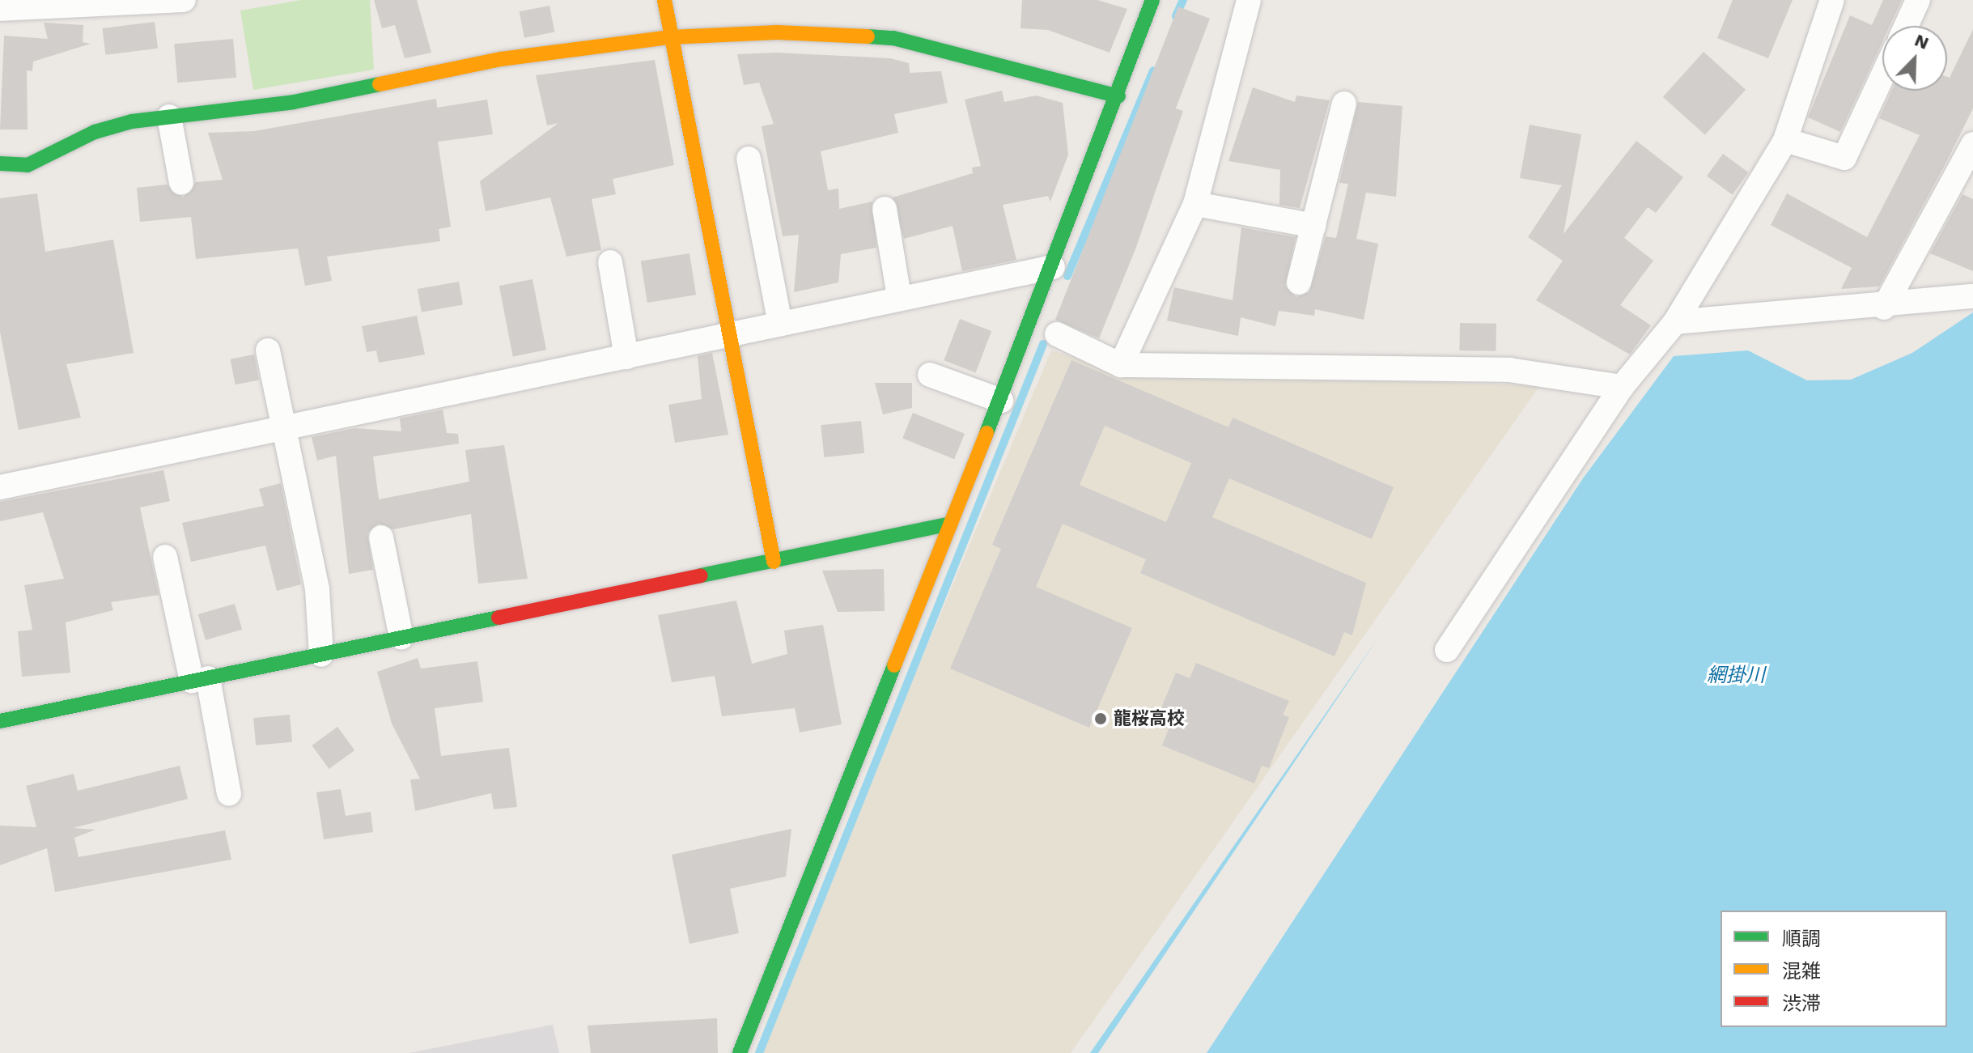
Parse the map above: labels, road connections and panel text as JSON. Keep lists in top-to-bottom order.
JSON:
{
  "water": ["網掛川"],
  "places": ["龍桜高校"],
  "legend": ["順調", "混雑", "渋滞"],
  "north": "top right"
}
